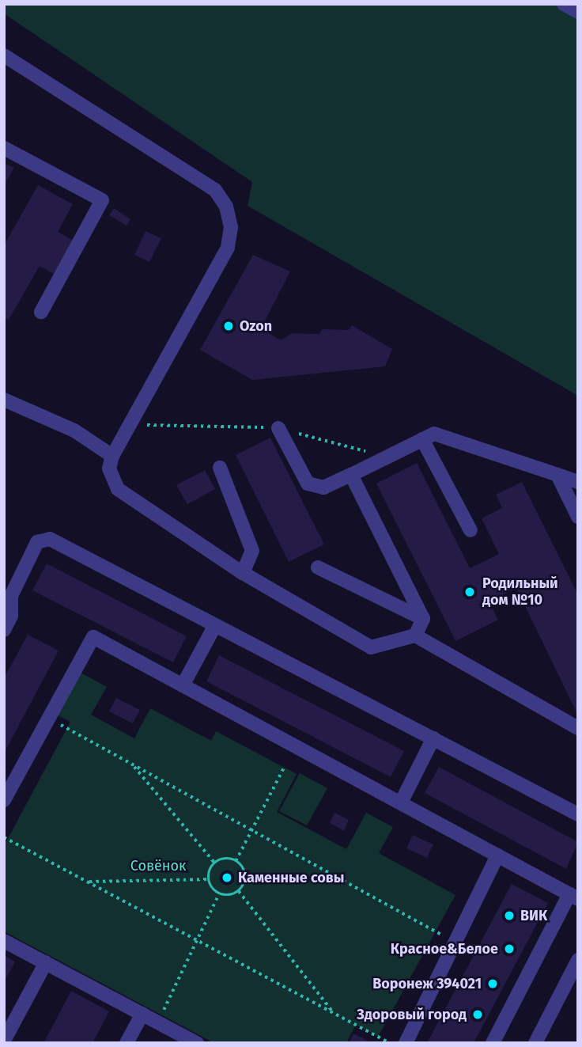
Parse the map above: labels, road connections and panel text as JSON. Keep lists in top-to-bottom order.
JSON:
{
  "parks": ["Совёнок"],
  "places": [
    "Ozon",
    "Родильный дом №10",
    "Каменные совы",
    "ВИК",
    "Красное&Белое",
    "Воронеж 394021",
    "Здоровый город"
  ]
}
